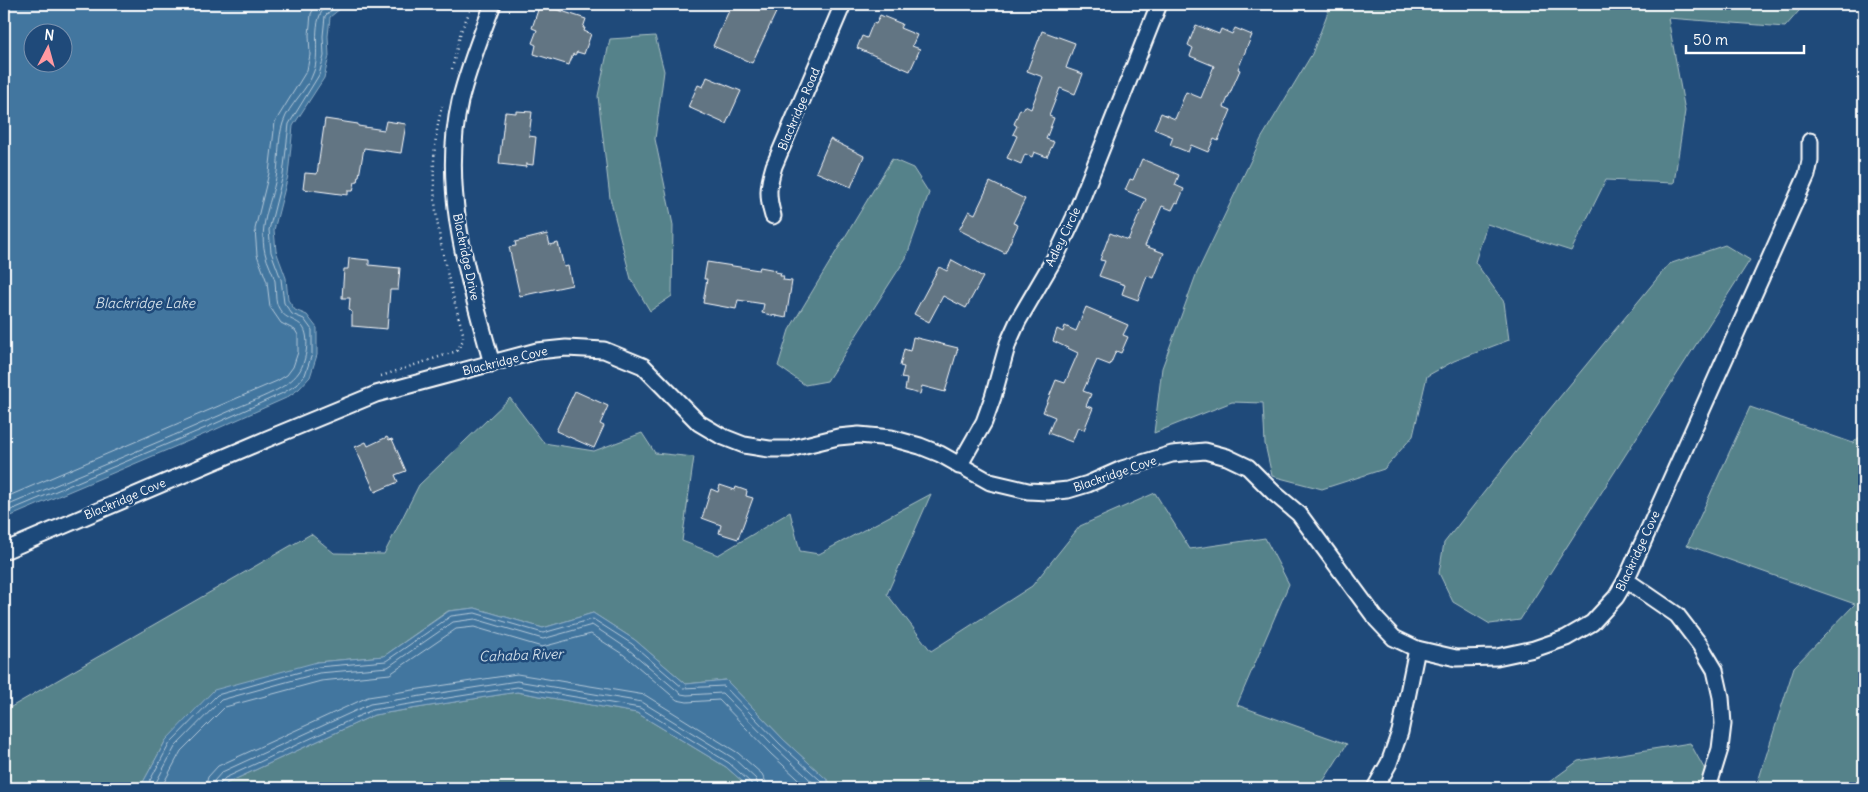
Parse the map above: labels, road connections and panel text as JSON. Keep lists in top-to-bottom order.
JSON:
{
  "streets": {
    "street": [
      "Blackridge Road",
      "Adley Circle",
      "Blackridge Drive",
      "Blackridge Cove"
    ]
  },
  "crossings": [
    ["Adley Circle", "Blackridge Cove"],
    ["Blackridge Drive", "Blackridge Cove"]
  ],
  "water": ["Blackridge Lake", "Cahaba River"],
  "scale_bar": "50 m",
  "north": "top"
}
